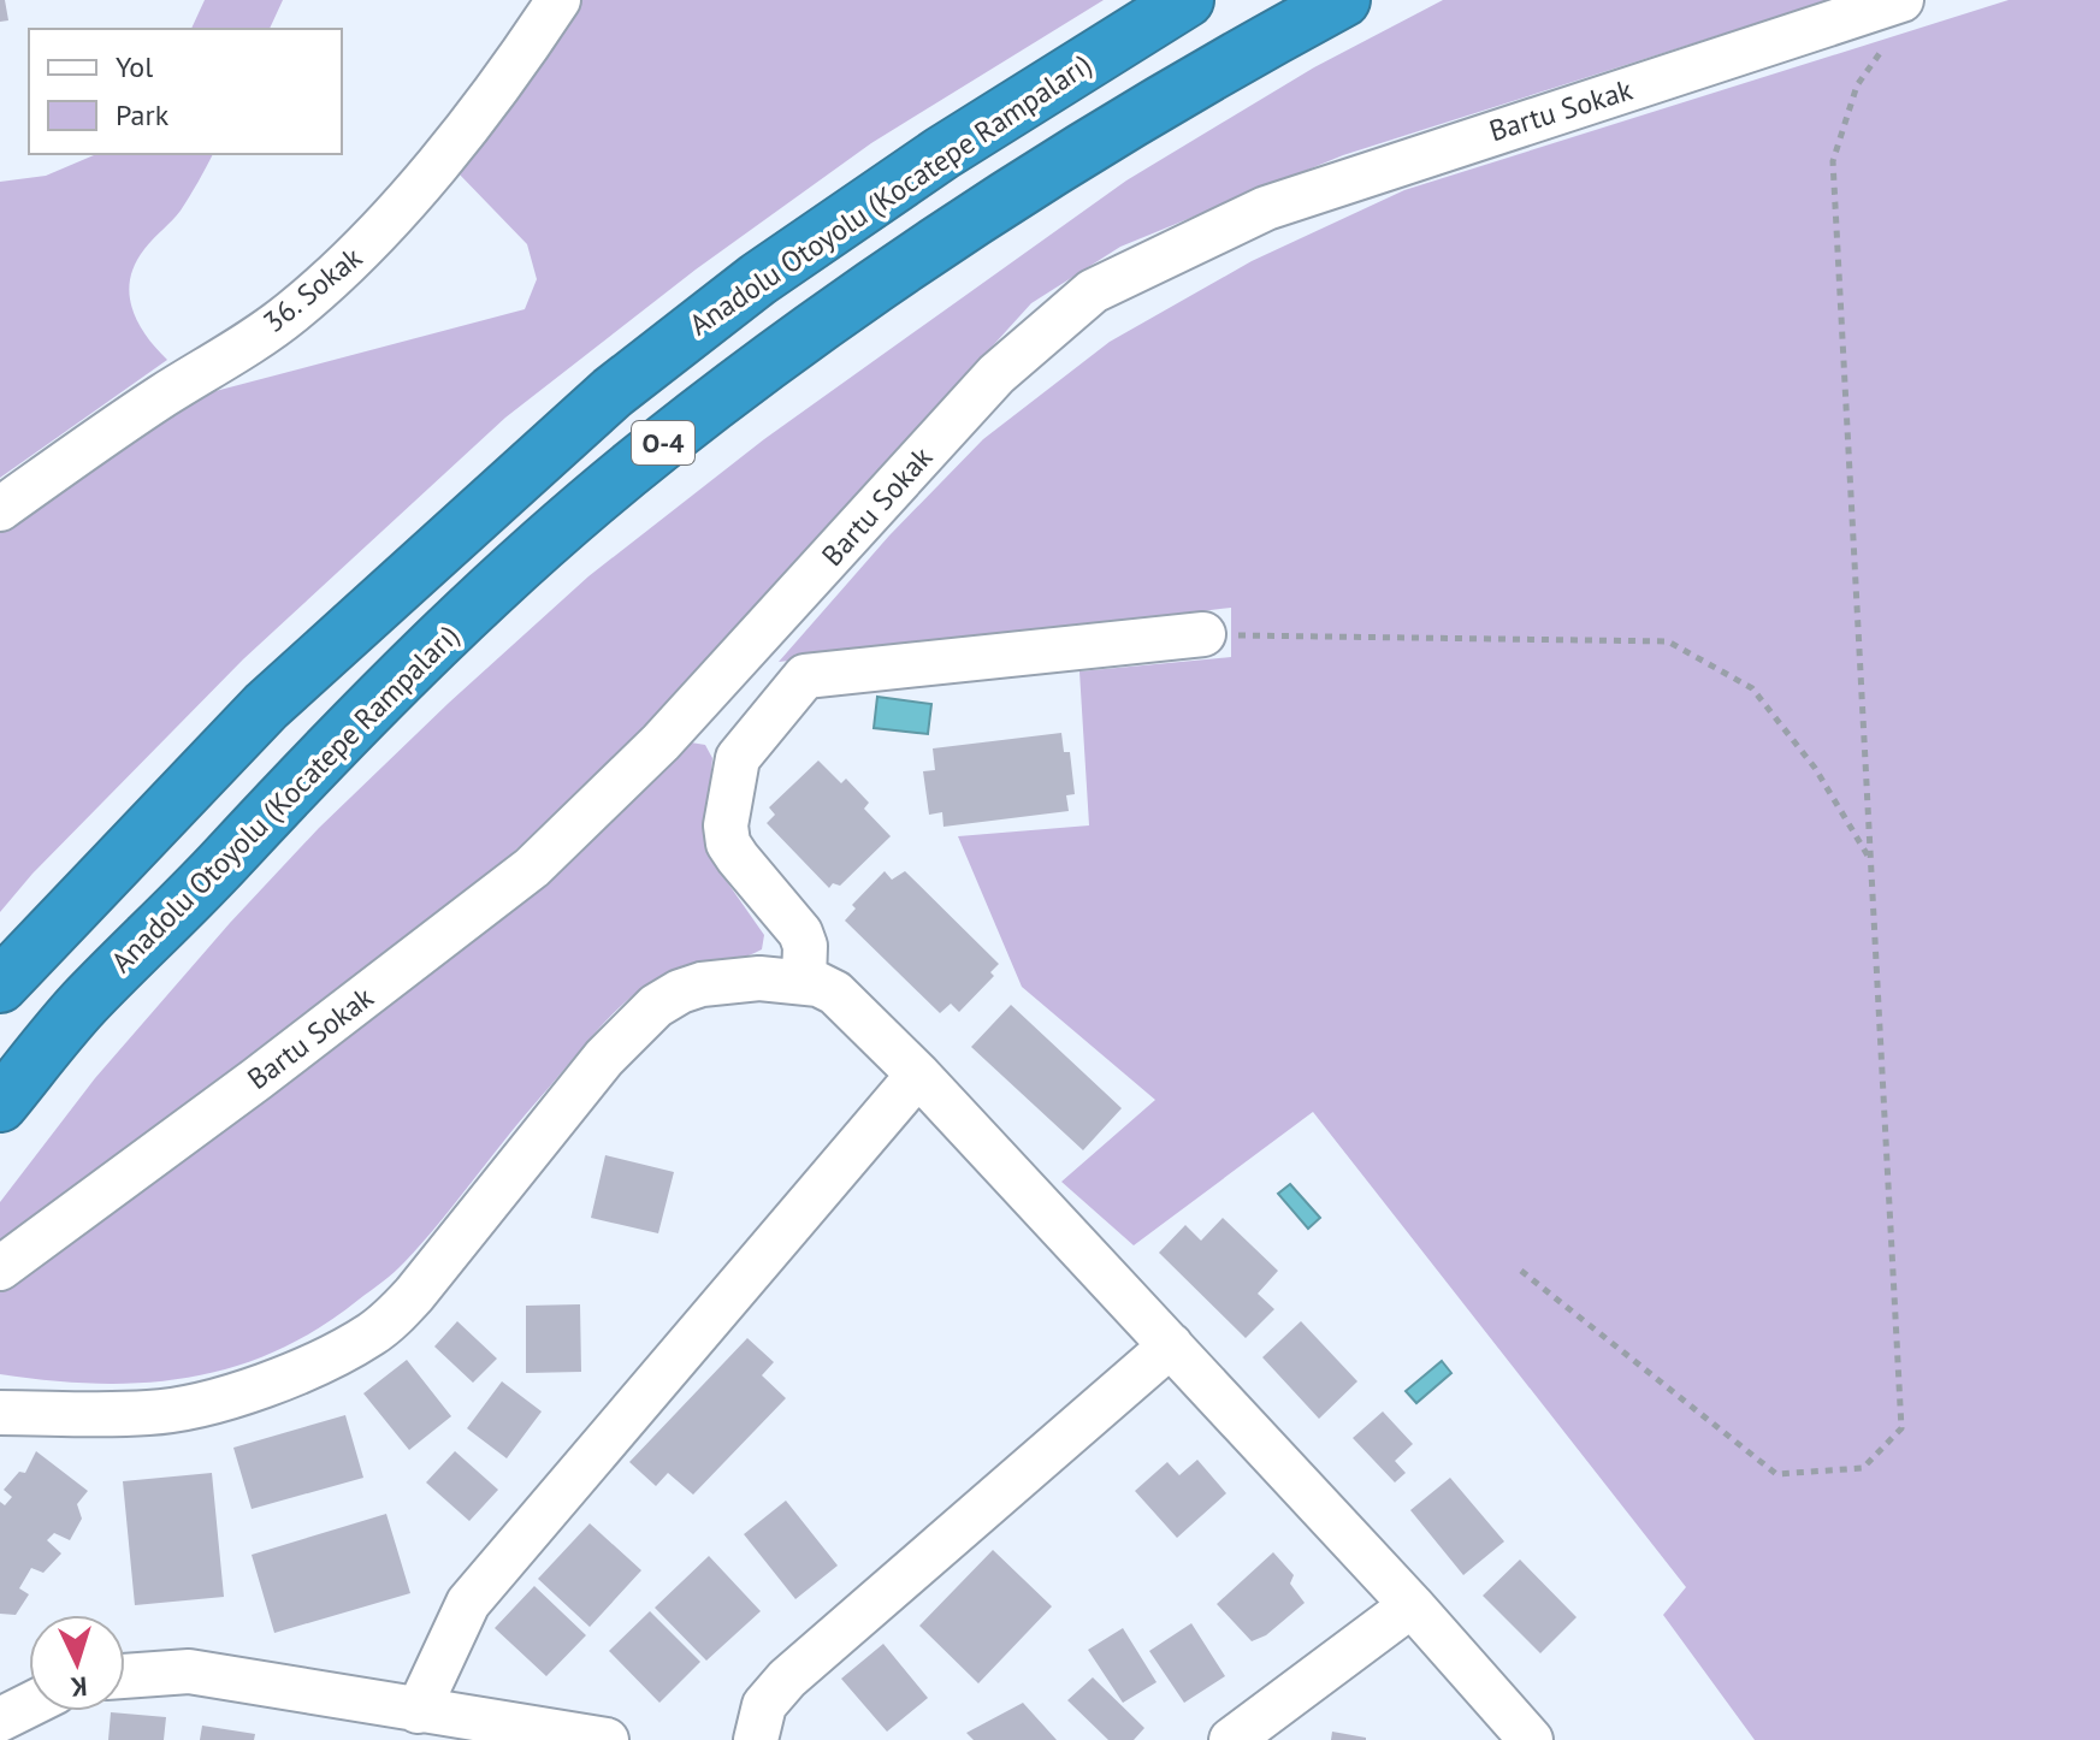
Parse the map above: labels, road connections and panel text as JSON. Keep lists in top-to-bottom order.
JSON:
{
  "streets": {
    "highway": ["Anadolu Otoyolu (Kocatepe Rampaları)", "O-4"],
    "street": ["Bartu Sokak", "36. Sokak"]
  },
  "legend": ["Yol", "Park"],
  "north": "bottom"
}
